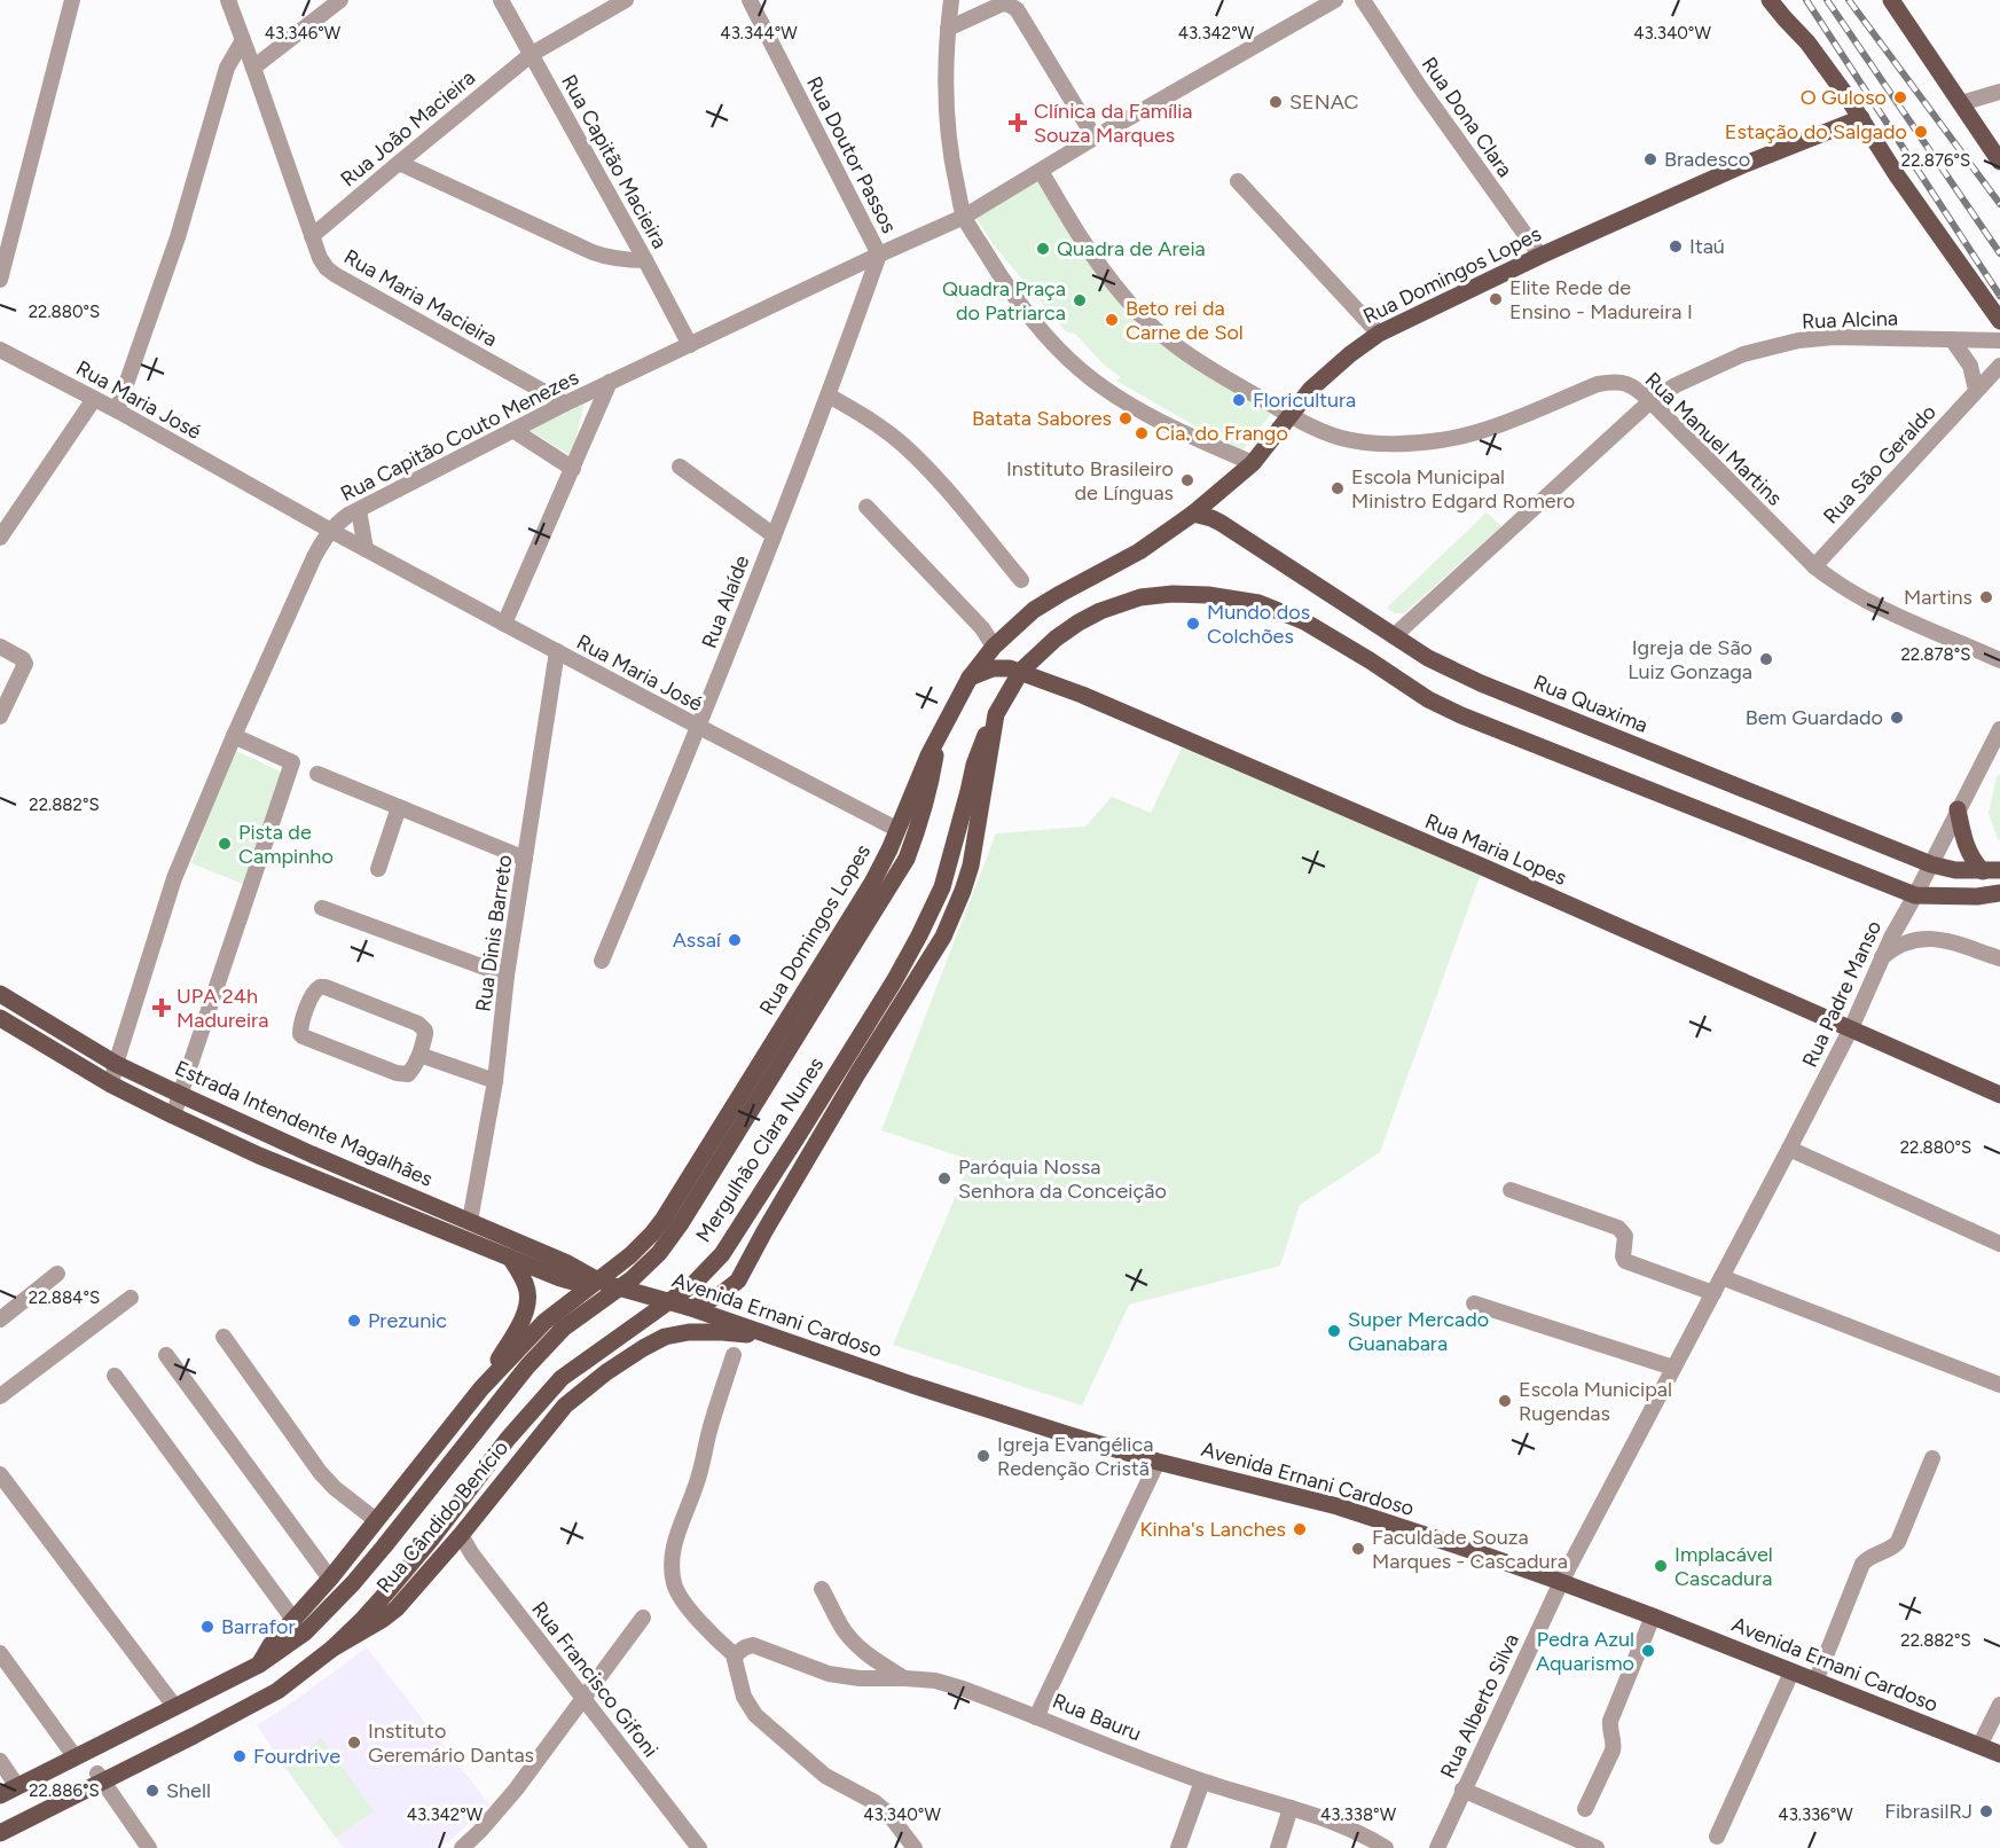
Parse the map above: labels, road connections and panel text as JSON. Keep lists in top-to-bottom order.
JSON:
{
  "streets": {
    "main road": [
      "Rua Domingos Lopes",
      "Rua Quaxima",
      "Rua Maria Lopes",
      "Estrada Intendente Magalhães",
      "Mergulhão Clara Nunes",
      "Avenida Ernani Cardoso",
      "Rua Cândido Benício"
    ],
    "street": [
      "Rua Dona Clara",
      "Rua João Macieira",
      "Rua Doutor Passos",
      "Rua Capitão Macieira",
      "Rua Maria Macieira",
      "Rua Alcina",
      "Rua Maria José",
      "Rua Capitão Couto Menezes",
      "Rua Manuel Martins",
      "Rua São Geraldo",
      "Rua Alaíde",
      "Rua Dinis Barreto",
      "Rua Padre Manso",
      "Rua Francisco Gifoni",
      "Rua Alberto Silva",
      "Rua Bauru"
    ]
  },
  "crossings": [
    ["Rua Dona Clara", "Rua Domingos Lopes"],
    ["Rua João Macieira", "Rua Capitão Macieira"],
    ["Rua João Macieira", "Rua Maria Macieira"],
    ["Rua Doutor Passos", "Rua Capitão Couto Menezes"],
    ["Rua Doutor Passos", "Rua Alaíde"],
    ["Rua Capitão Macieira", "Rua Capitão Couto Menezes"],
    ["Rua Domingos Lopes", "Rua Maria José"],
    ["Rua Domingos Lopes", "Rua Manuel Martins"],
    ["Rua Domingos Lopes", "Rua Quaxima"],
    ["Rua Domingos Lopes", "Rua Maria Lopes"],
    ["Rua Domingos Lopes", "Estrada Intendente Magalhães"],
    ["Rua Domingos Lopes", "Mergulhão Clara Nunes"],
    ["Rua Domingos Lopes", "Avenida Ernani Cardoso"],
    ["Rua Maria Macieira", "Rua Capitão Couto Menezes"],
    ["Rua Alcina", "Rua Manuel Martins"],
    ["Rua Alcina", "Rua Quaxima"],
    ["Rua Maria José", "Rua Capitão Couto Menezes"],
    ["Rua Maria José", "Rua Alaíde"],
    ["Rua Maria José", "Rua Dinis Barreto"],
    ["Rua Capitão Couto Menezes", "Rua Manuel Martins"],
    ["Rua Capitão Couto Menezes", "Rua Alaíde"],
    ["Rua Capitão Couto Menezes", "Estrada Intendente Magalhães"],
    ["Rua Manuel Martins", "Rua São Geraldo"],
    ["Rua Quaxima", "Rua Padre Manso"],
    ["Rua Maria Lopes", "Rua Padre Manso"],
    ["Rua Dinis Barreto", "Estrada Intendente Magalhães"],
    ["Rua Padre Manso", "Avenida Ernani Cardoso"],
    ["Rua Padre Manso", "Rua Alberto Silva"],
    ["Estrada Intendente Magalhães", "Avenida Ernani Cardoso"],
    ["Mergulhão Clara Nunes", "Rua Cândido Benício"],
    ["Avenida Ernani Cardoso", "Rua Cândido Benício"],
    ["Avenida Ernani Cardoso", "Rua Alberto Silva"],
    ["Avenida Ernani Cardoso", "Rua Bauru"],
    ["Rua Cândido Benício", "Rua Francisco Gifoni"]
  ],
  "places": {
    "other": [
      "O Guloso",
      "SENAC",
      "Estação do Salgado",
      "Bradesco",
      "Itaú",
      "Quadra de Areia",
      "Elite Rede de Ensino - Madureira I",
      "Quadra Praça do Patriarca",
      "Beto rei da Carne de Sol",
      "Floricultura",
      "Batata Sabores",
      "Cia. do Frango",
      "Instituto Brasileiro de Línguas",
      "Escola Municipal Ministro Edgard Romero",
      "Martins",
      "Mundo dos Colchões",
      "Igreja de São Luiz Gonzaga",
      "Bem Guardado",
      "Pista de Campinho",
      "Assaí",
      "Paróquia Nossa Senhora da Conceição",
      "Prezunic",
      "Super Mercado Guanabara",
      "Escola Municipal Rugendas",
      "Igreja Evangélica Redenção Cristã",
      "Kinha's Lanches",
      "Faculdade Souza Marques - Cascadura",
      "Implacável Cascadura",
      "Barrafor",
      "Pedra Azul Aquarismo",
      "Instituto Geremário Dantas",
      "Fourdrive",
      "Shell",
      "FibrasilRJ"
    ],
    "health": ["Clínica da Família Souza Marques", "UPA 24h Madureira"]
  },
  "coordinates": [
    "43.346°W",
    "43.344°W",
    "43.342°W",
    "43.340°W",
    "22.876°S",
    "22.880°S",
    "22.878°S",
    "22.882°S",
    "22.884°S",
    "22.886°S",
    "43.338°W",
    "43.336°W"
  ]
}
